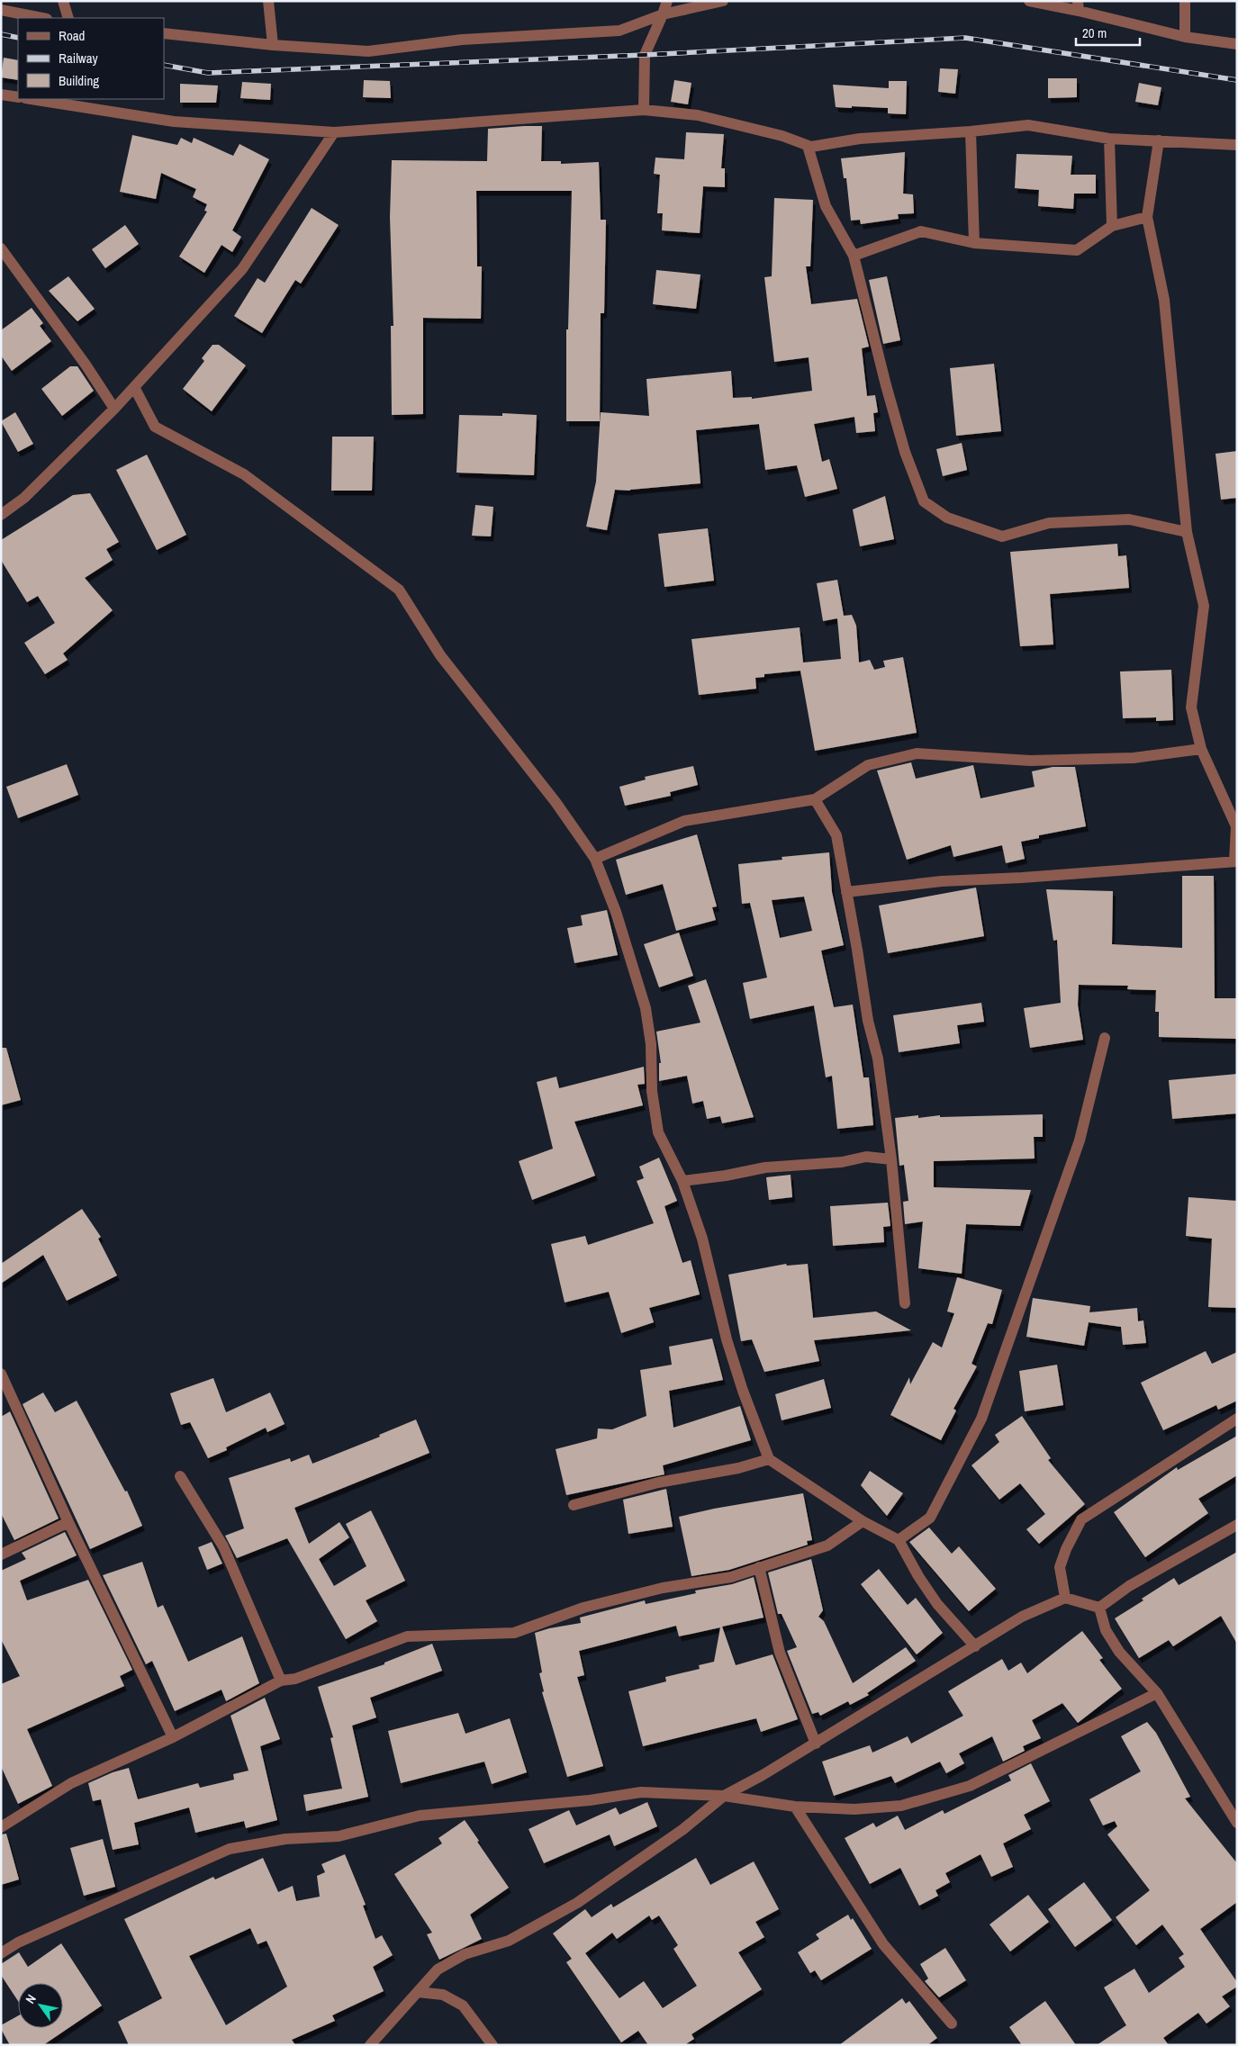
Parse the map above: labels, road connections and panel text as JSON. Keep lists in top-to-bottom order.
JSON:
{
  "legend": ["Road", "Railway", "Building"],
  "scale_bar": "20 m",
  "north": "top left"
}
